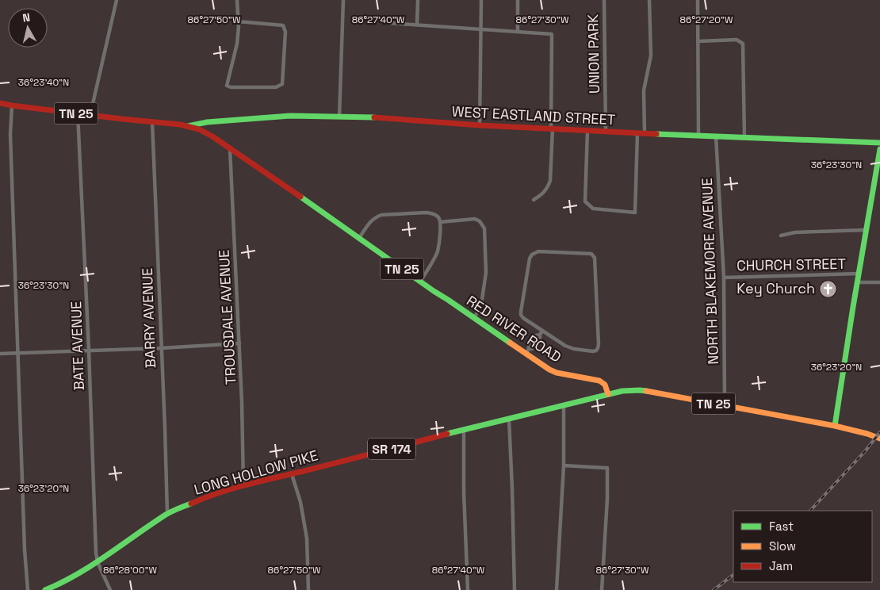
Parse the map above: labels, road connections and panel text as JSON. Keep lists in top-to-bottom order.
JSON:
{
  "streets": {
    "main road": [
      "TN 25",
      "WEST EASTLAND STREET",
      "RED RIVER ROAD",
      "SR 174",
      "LONG HOLLOW PIKE"
    ],
    "street": [
      "UNION PARK",
      "CHURCH STREET",
      "NORTH BLAKEMORE AVENUE",
      "TROUSDALE AVENUE",
      "BARRY AVENUE",
      "BATE AVENUE"
    ]
  },
  "crossings": [
    ["UNION PARK", "WEST EASTLAND STREET"],
    ["TN 25", "WEST EASTLAND STREET"],
    ["TN 25", "NORTH BLAKEMORE AVENUE"],
    ["TN 25", "BARRY AVENUE"],
    ["TN 25", "RED RIVER ROAD"],
    ["TN 25", "BATE AVENUE"],
    ["TN 25", "LONG HOLLOW PIKE"],
    ["WEST EASTLAND STREET", "NORTH BLAKEMORE AVENUE"],
    ["WEST EASTLAND STREET", "BARRY AVENUE"],
    ["WEST EASTLAND STREET", "RED RIVER ROAD"],
    ["CHURCH STREET", "NORTH BLAKEMORE AVENUE"],
    ["TROUSDALE AVENUE", "RED RIVER ROAD"],
    ["TROUSDALE AVENUE", "LONG HOLLOW PIKE"],
    ["BARRY AVENUE", "LONG HOLLOW PIKE"],
    ["RED RIVER ROAD", "LONG HOLLOW PIKE"],
    ["BATE AVENUE", "LONG HOLLOW PIKE"]
  ],
  "places": {
    "church": ["Key Church"]
  },
  "legend": ["Fast", "Slow", "Jam"],
  "north": "top",
  "coordinates": [
    "86°27'50\"W",
    "86°27'40\"W",
    "86°27'30\"W",
    "86°27'20\"W",
    "36°23'40\"N",
    "36°23'30\"N",
    "36°23'20\"N",
    "86°28'00\"W"
  ]
}
